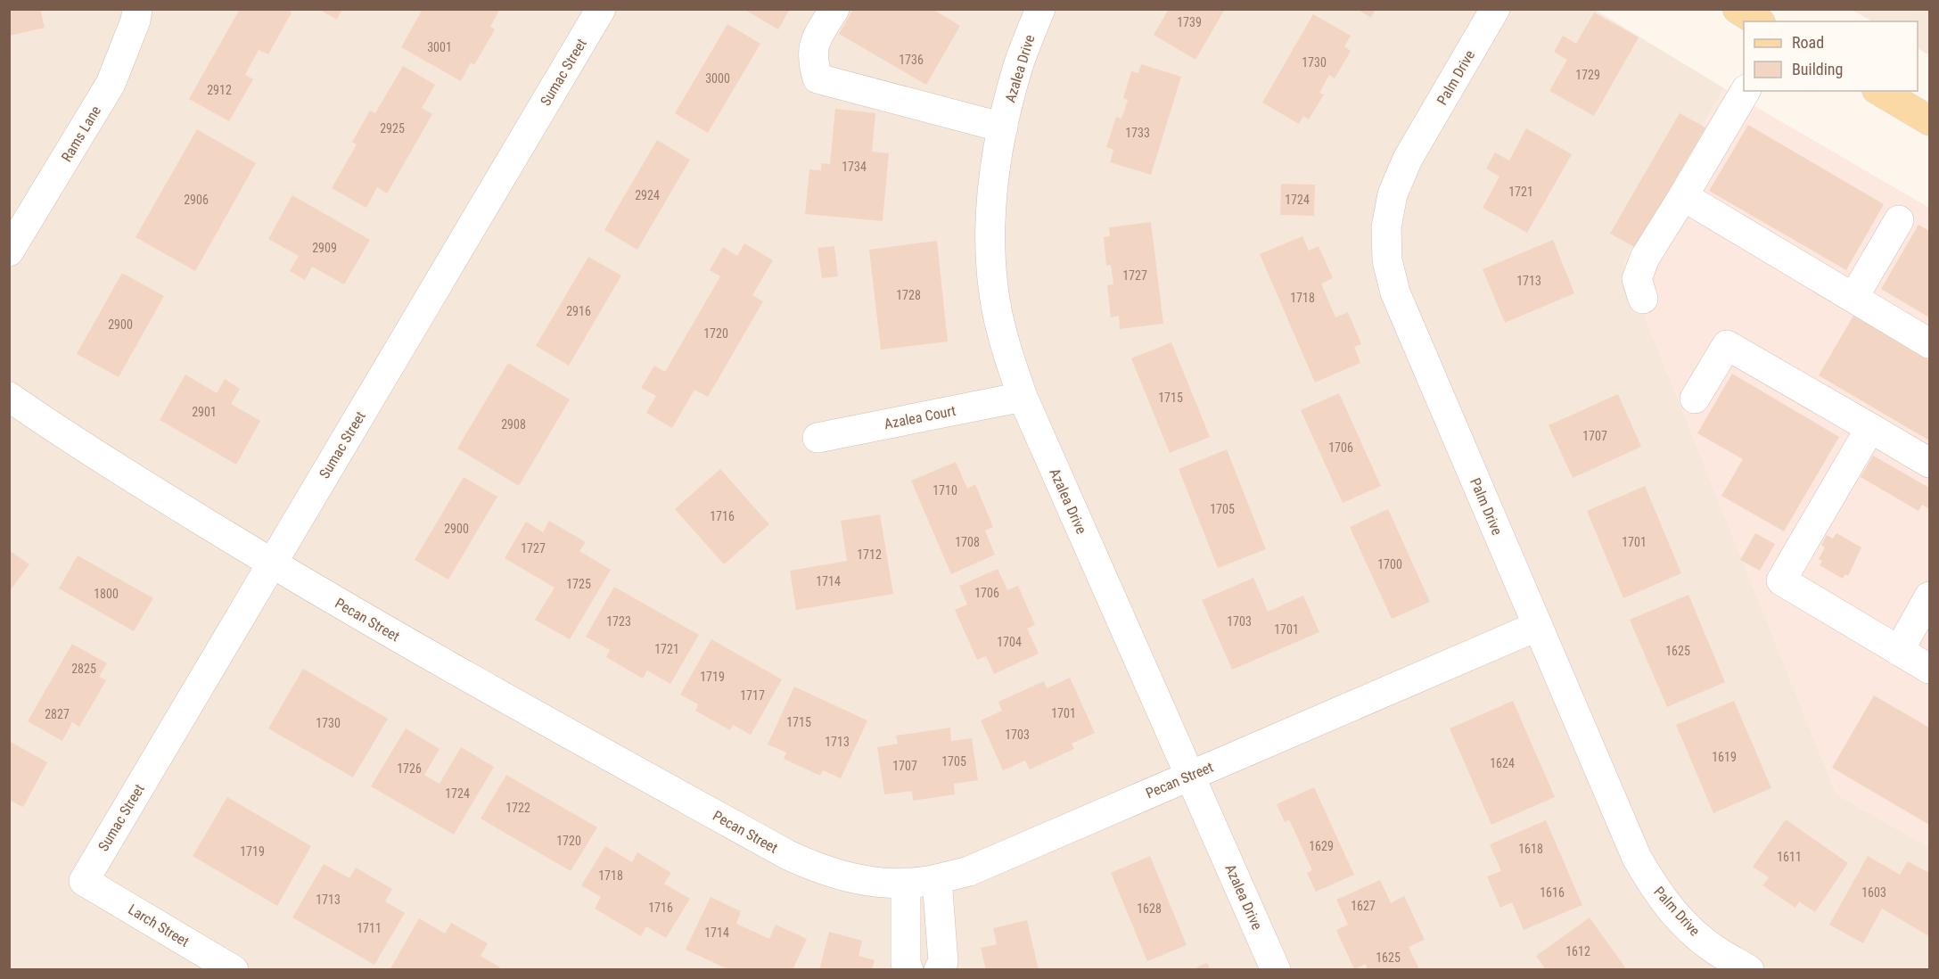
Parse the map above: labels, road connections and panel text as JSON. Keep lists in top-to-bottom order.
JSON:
{
  "streets": {
    "street": [
      "Azalea Drive",
      "Sumac Street",
      "Palm Drive",
      "Rams Lane",
      "Azalea Court",
      "Pecan Street",
      "Larch Street"
    ]
  },
  "crossings": [
    ["Azalea Drive", "Azalea Court"],
    ["Azalea Drive", "Pecan Street"],
    ["Sumac Street", "Pecan Street"],
    ["Sumac Street", "Larch Street"],
    ["Palm Drive", "Pecan Street"]
  ],
  "house_numbers": [
    "1739",
    "3001",
    "1736",
    "1730",
    "1729",
    "3000",
    "2912",
    "2925",
    "1733",
    "1734",
    "1721",
    "2924",
    "2906",
    "1724",
    "2909",
    "1727",
    "1713",
    "1728",
    "1718",
    "2916",
    "2900",
    "1720",
    "1715",
    "2901",
    "2908",
    "1707",
    "1706",
    "1710",
    "1705",
    "1716",
    "2900",
    "1708",
    "1701",
    "1727",
    "1712",
    "1700",
    "1714",
    "1725",
    "1706",
    "1800",
    "1723",
    "1703",
    "1701",
    "1704",
    "1721",
    "1625",
    "2825",
    "1719",
    "1717",
    "1701",
    "2827",
    "1715",
    "1730",
    "1703",
    "1713",
    "1619",
    "1705",
    "1624",
    "1707",
    "1726",
    "1724",
    "1722",
    "1720",
    "1629",
    "1618",
    "1719",
    "1611",
    "1718",
    "1616",
    "1603",
    "1713",
    "1627",
    "1716",
    "1628",
    "1711",
    "1714",
    "1612",
    "1625"
  ],
  "legend": ["Road", "Building"]
}
